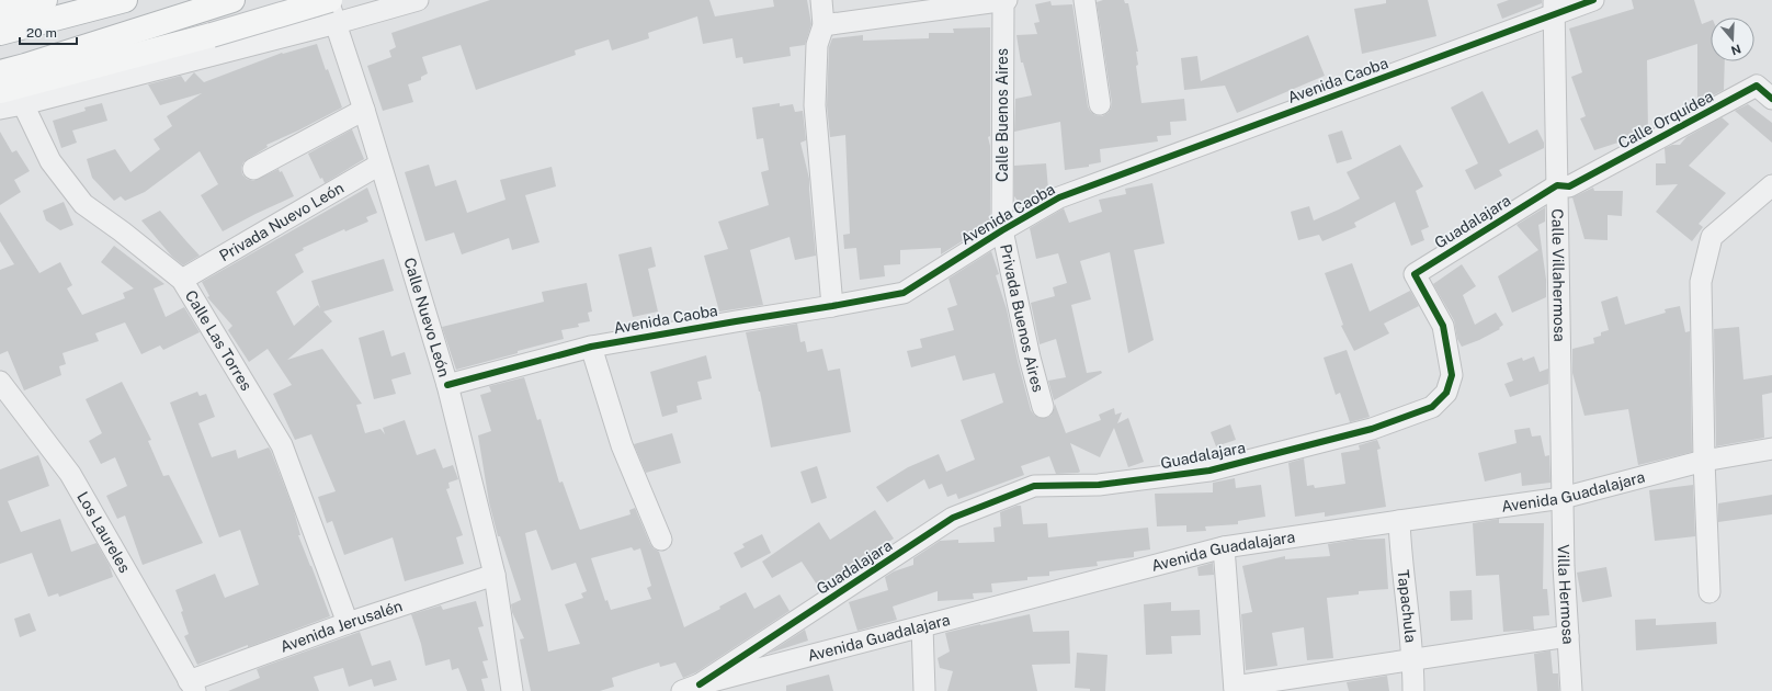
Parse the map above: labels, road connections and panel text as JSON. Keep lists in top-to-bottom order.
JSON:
{
  "streets": {
    "street": [
      "Avenida Caoba",
      "Calle Buenos Aires",
      "Calle Orquídea",
      "Privada Nuevo León",
      "Guadalajara",
      "Calle Villahermosa",
      "Calle Nuevo León",
      "Privada Buenos Aires",
      "Calle Las Torres",
      "Avenida Guadalajara",
      "Los Laureles",
      "Villa Hermosa",
      "Tapachula",
      "Avenida Jerusalén"
    ]
  },
  "crossings": [
    ["Avenida Caoba", "Calle Buenos Aires"],
    ["Avenida Caoba", "Calle Villahermosa"],
    ["Avenida Caoba", "Calle Nuevo León"],
    ["Avenida Caoba", "Privada Buenos Aires"],
    ["Calle Buenos Aires", "Privada Buenos Aires"],
    ["Calle Orquídea", "Guadalajara"],
    ["Calle Orquídea", "Calle Villahermosa"],
    ["Privada Nuevo León", "Calle Nuevo León"],
    ["Privada Nuevo León", "Calle Las Torres"],
    ["Guadalajara", "Calle Villahermosa"],
    ["Guadalajara", "Avenida Guadalajara"],
    ["Calle Villahermosa", "Avenida Guadalajara"],
    ["Calle Villahermosa", "Villa Hermosa"],
    ["Calle Nuevo León", "Avenida Jerusalén"],
    ["Calle Las Torres", "Avenida Jerusalén"],
    ["Avenida Guadalajara", "Villa Hermosa"],
    ["Avenida Guadalajara", "Tapachula"],
    ["Los Laureles", "Avenida Jerusalén"]
  ],
  "scale_bar": "20 m",
  "north": "bottom"
}
